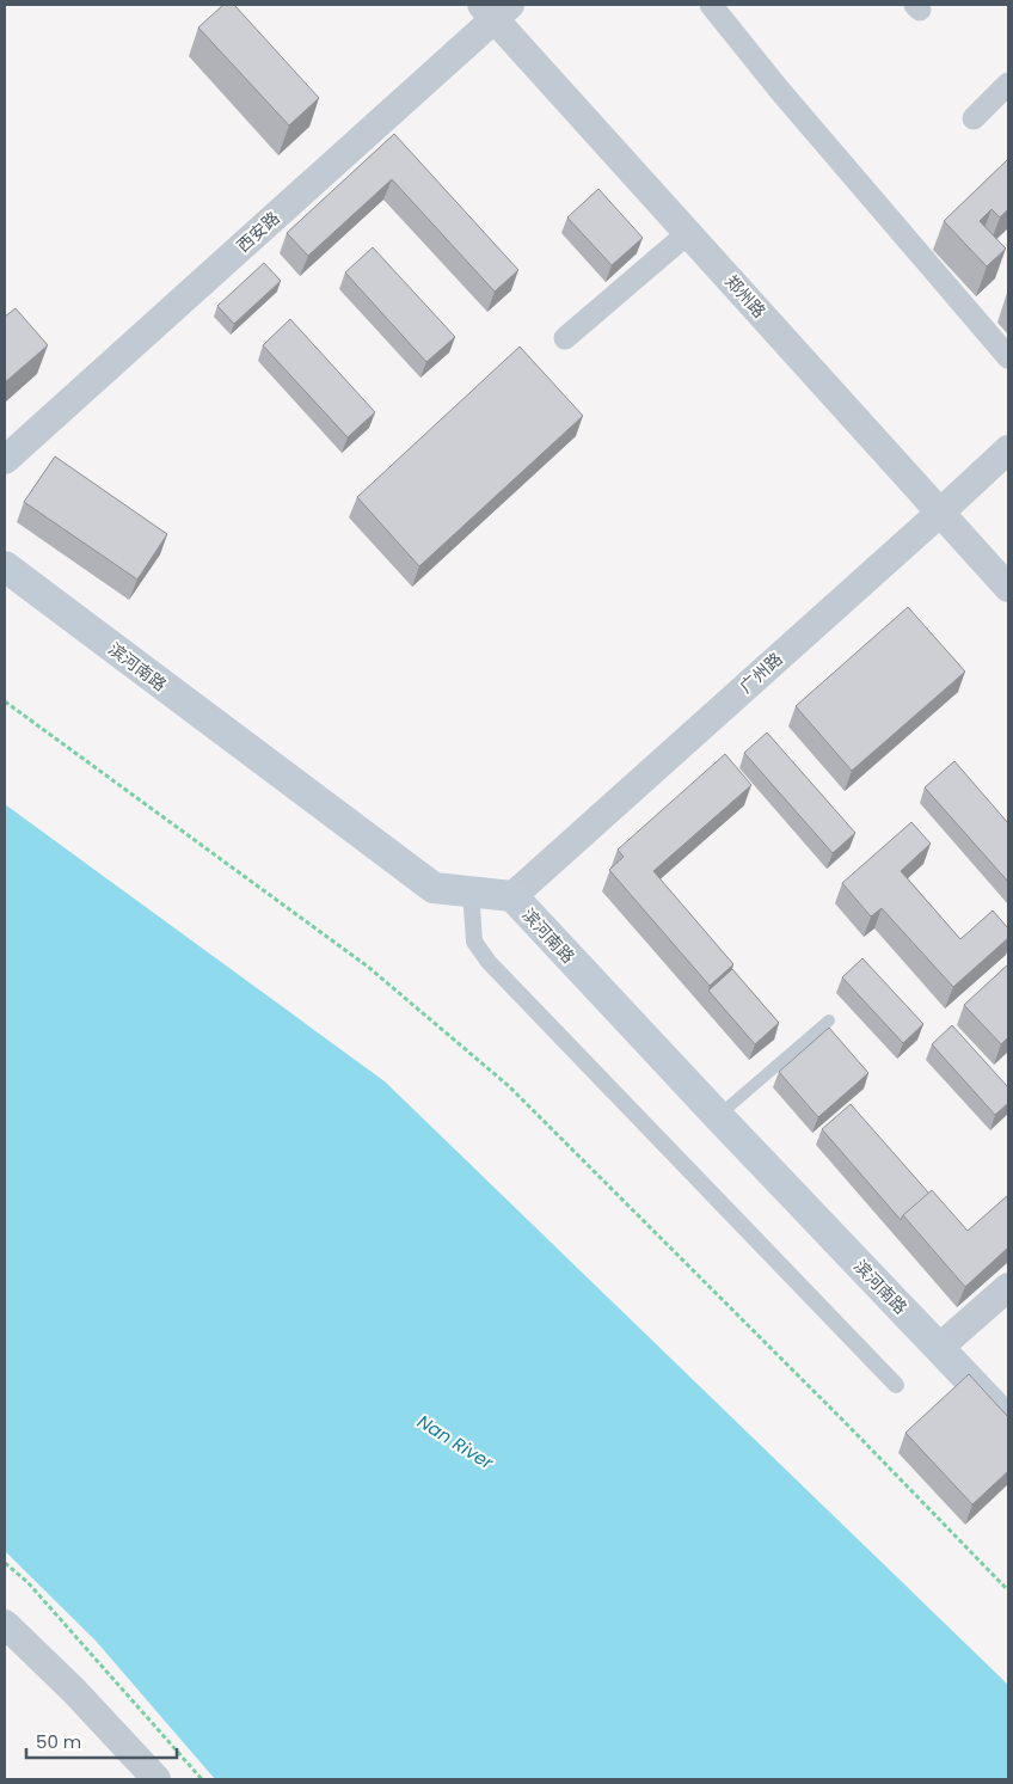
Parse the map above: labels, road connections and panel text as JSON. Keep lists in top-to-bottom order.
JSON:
{
  "streets": {
    "main road": ["滨河南路"],
    "street": ["西安路", "郑州路", "广州路"]
  },
  "crossings": [
    ["西安路", "郑州路"],
    ["郑州路", "广州路"],
    ["滨河南路", "广州路"]
  ],
  "water": ["Nan River"],
  "scale_bar": "50 m"
}
